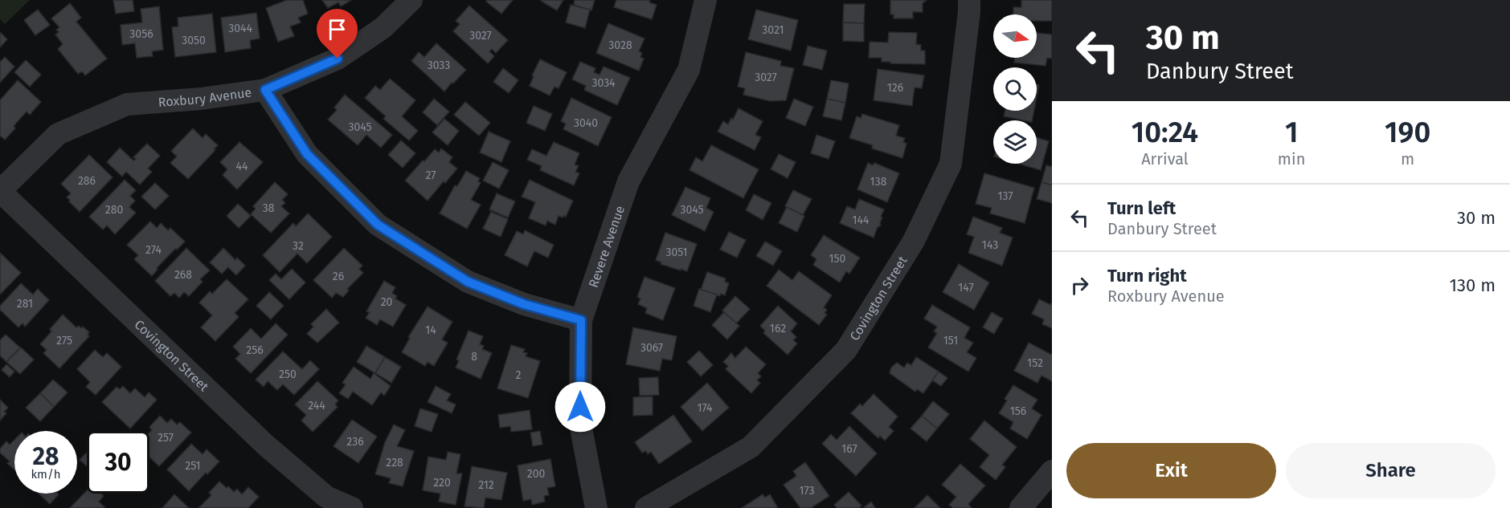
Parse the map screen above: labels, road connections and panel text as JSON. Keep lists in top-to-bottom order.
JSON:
{
  "streets": {
    "street": ["Roxbury Avenue", "Revere Avenue", "Covington Street"]
  },
  "crossings": [
    ["Roxbury Avenue", "Covington Street"]
  ],
  "house_numbers": [
    "3044",
    "3021",
    "3056",
    "3027",
    "3050",
    "3028",
    "3033",
    "3027",
    "3034",
    "126",
    "3040",
    "3045",
    "44",
    "27",
    "286",
    "138",
    "137",
    "38",
    "280",
    "3045",
    "144",
    "143",
    "32",
    "274",
    "3051",
    "150",
    "268",
    "26",
    "147",
    "20",
    "281",
    "162",
    "14",
    "275",
    "151",
    "3067",
    "256",
    "8",
    "152",
    "250",
    "2",
    "244",
    "174",
    "156",
    "257",
    "236",
    "167",
    "228",
    "251",
    "200",
    "220",
    "212",
    "173"
  ],
  "north": "right",
  "page": {
    "turn": ["30 m", "Danbury Street"],
    "eta": [
      "10:24",
      "Arrival",
      "1",
      "min",
      "190",
      "m"
    ],
    "list": [
      {
        "name": "Turn left",
        "note": "Danbury Street",
        "value": "30 m"
      },
      {
        "name": "Turn right",
        "note": "Roxbury Avenue",
        "value": "130 m"
      }
    ],
    "speed": "28 km/h",
    "limit": "30",
    "buttons": ["Exit", "Share"]
  }
}
